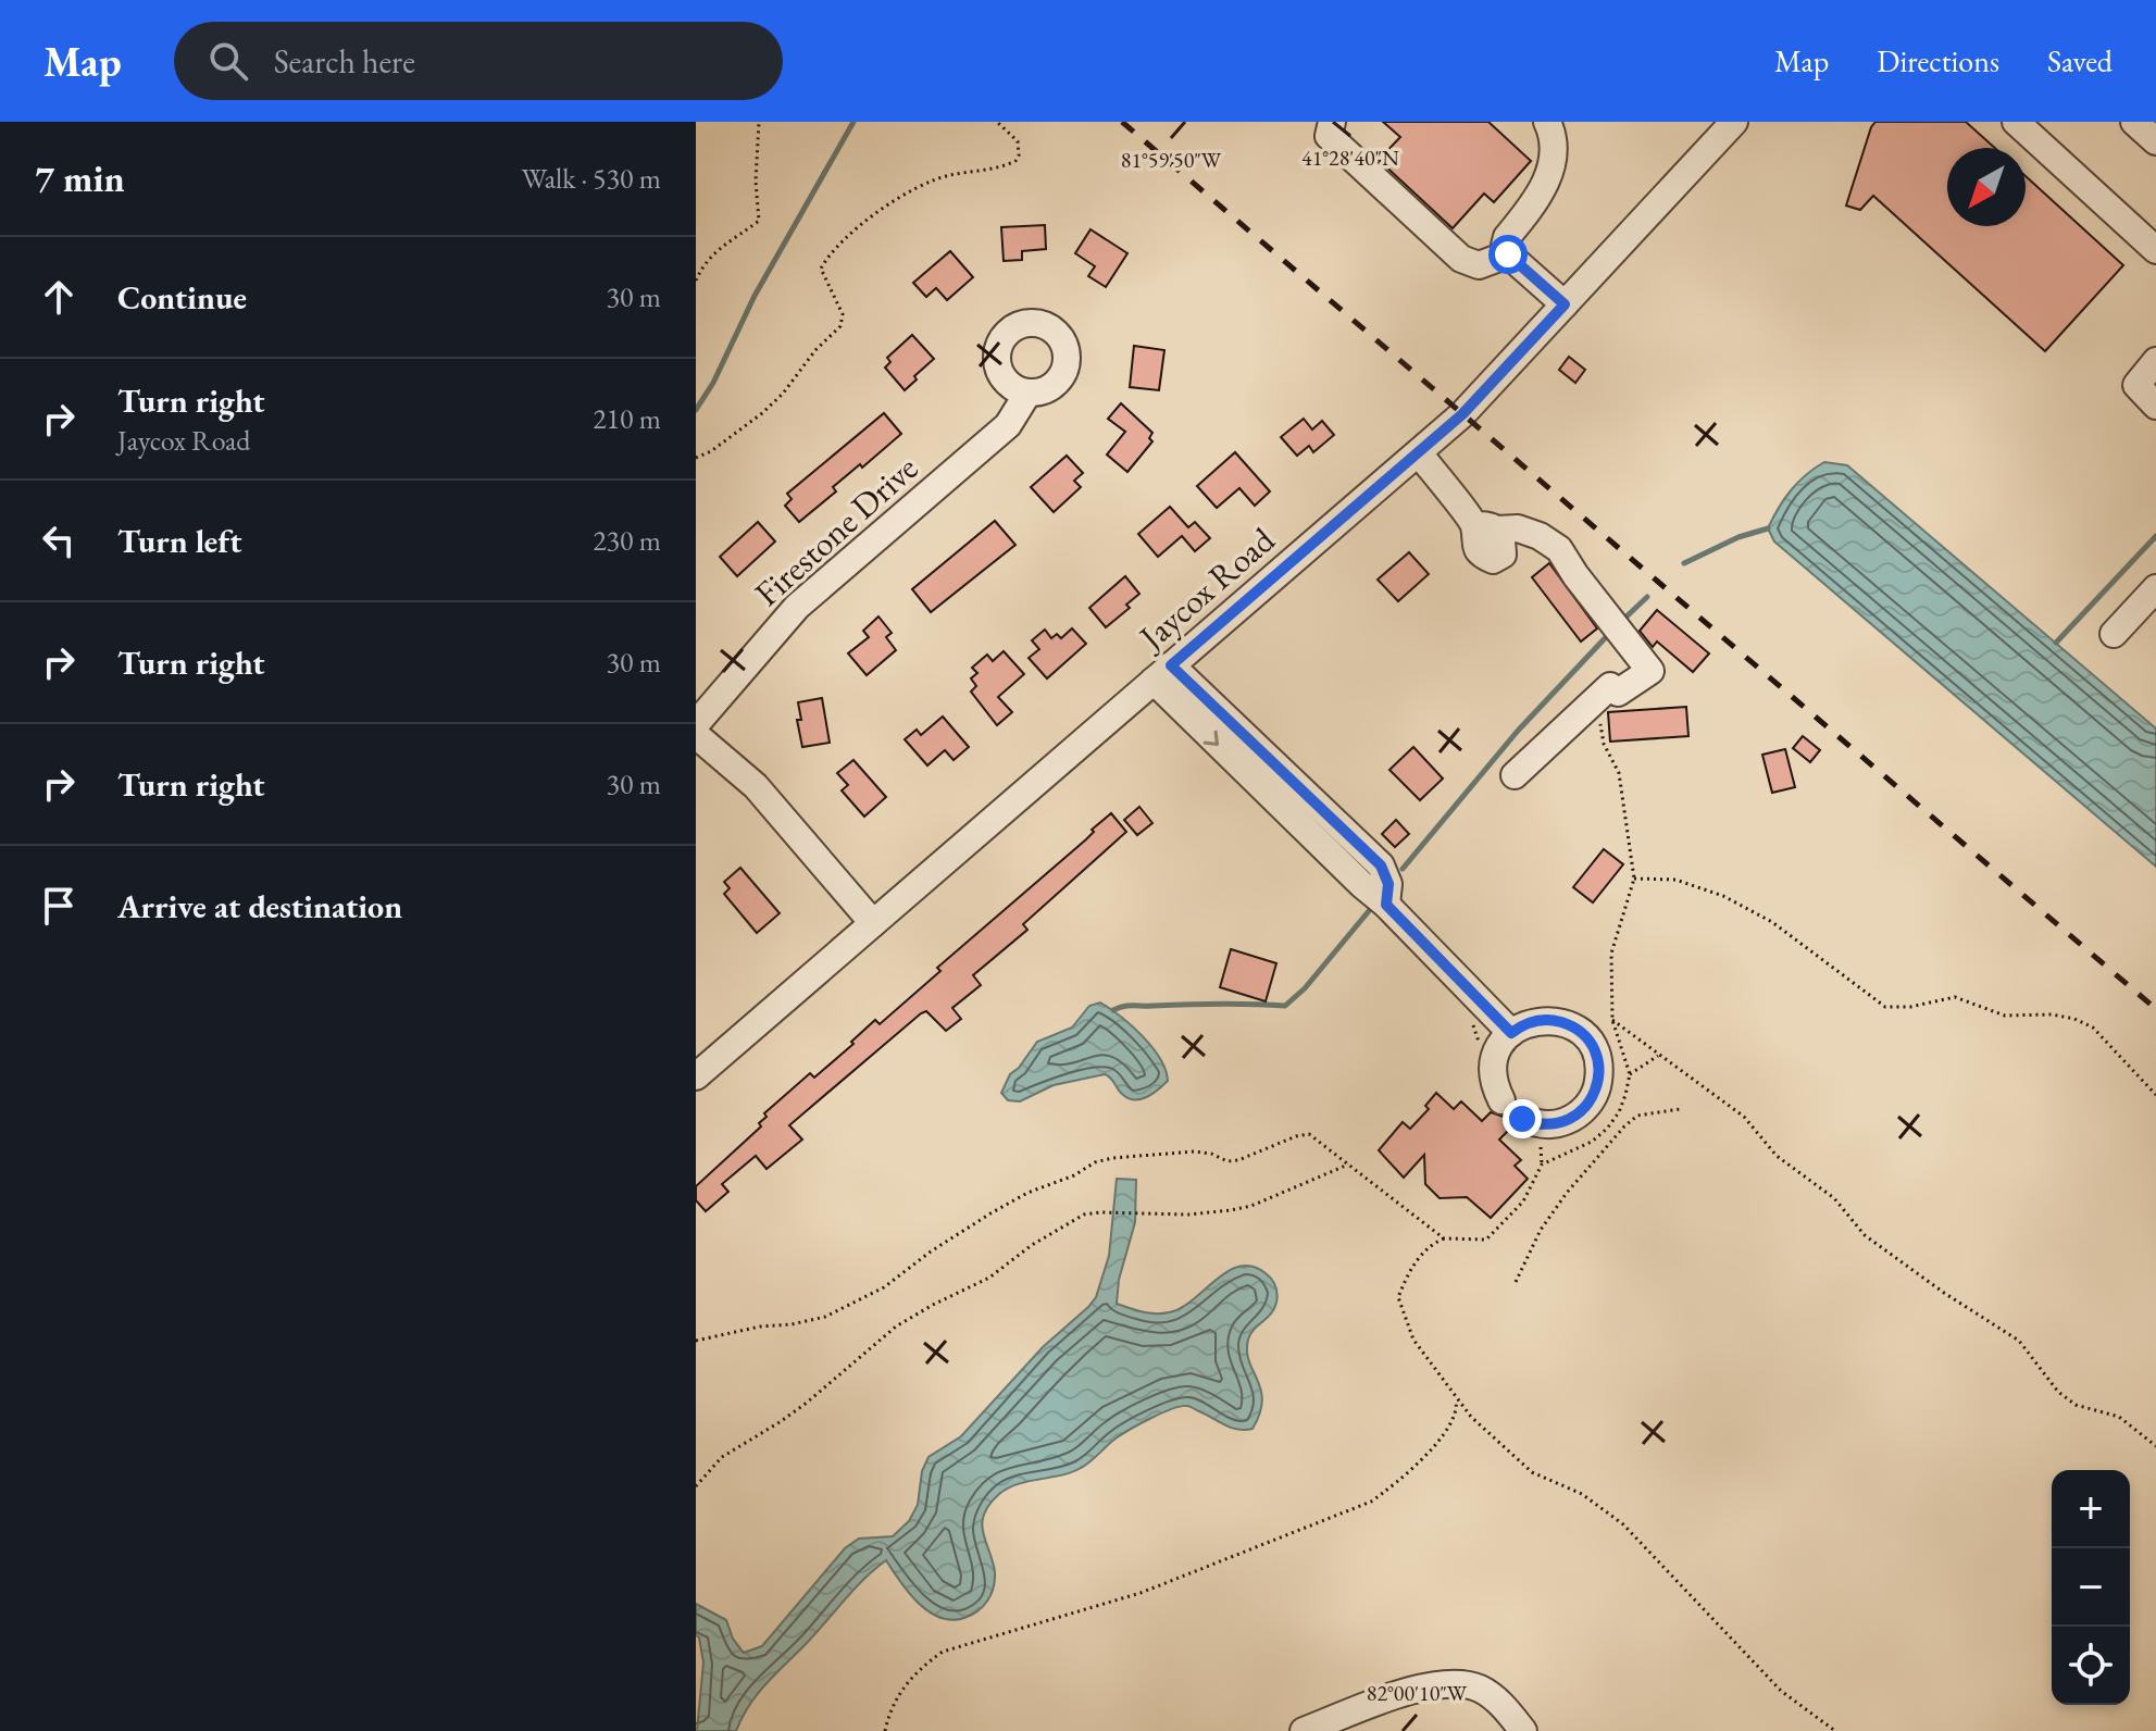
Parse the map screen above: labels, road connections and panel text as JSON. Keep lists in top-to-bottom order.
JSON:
{
  "streets": {
    "street": ["Firestone Drive", "Jaycox Road"]
  },
  "north": "bottom left",
  "page": {
    "header": "Map",
    "search": "Search here",
    "nav": ["Map", "Directions", "Saved"],
    "heading": ["7 min", "Walk · 530 m"],
    "list": [
      ["Continue", "30 m"],
      ["Turn right", "Jaycox Road", "210 m"],
      ["Turn left", "230 m"],
      ["Turn right", "30 m"],
      ["Turn right", "30 m"],
      "Arrive at destination"
    ],
    "map_buttons": ["+", "−"]
  },
  "coordinates": ["41°28'40\"N", "81°59'50\"W", "82°00'10\"W"]
}
